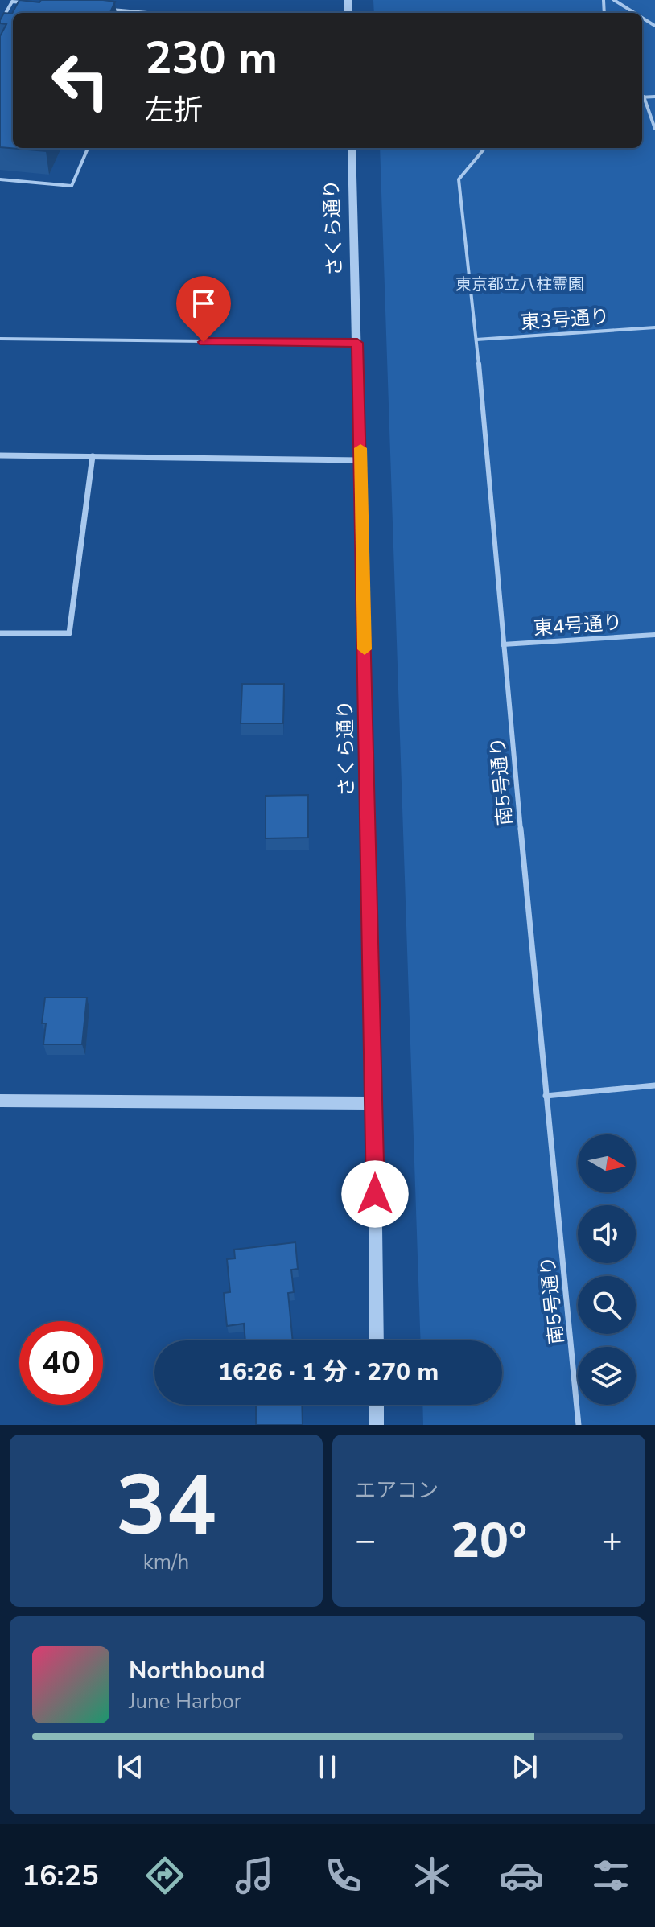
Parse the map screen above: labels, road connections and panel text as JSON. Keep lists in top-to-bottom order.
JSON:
{
  "streets": {
    "street": ["さくら通り"],
    "lane": ["東3号通り", "東4号通り", "南5号通り"]
  },
  "crossings": [
    ["東3号通り", "南5号通り"],
    ["東4号通り", "南5号通り"]
  ],
  "parks": ["東京都立八柱霊園"],
  "north": "right",
  "page": {
    "turn": ["230 m", "左折"],
    "limit": "40",
    "trip": "16:26 · 1 分 · 270 m",
    "tile": [
      ["34", "km/h"],
      "エアコン"
    ],
    "heat": ["−", "20°", "+"],
    "song": ["Northbound", "June Harbor"],
    "tabs": "16:25"
  }
}
